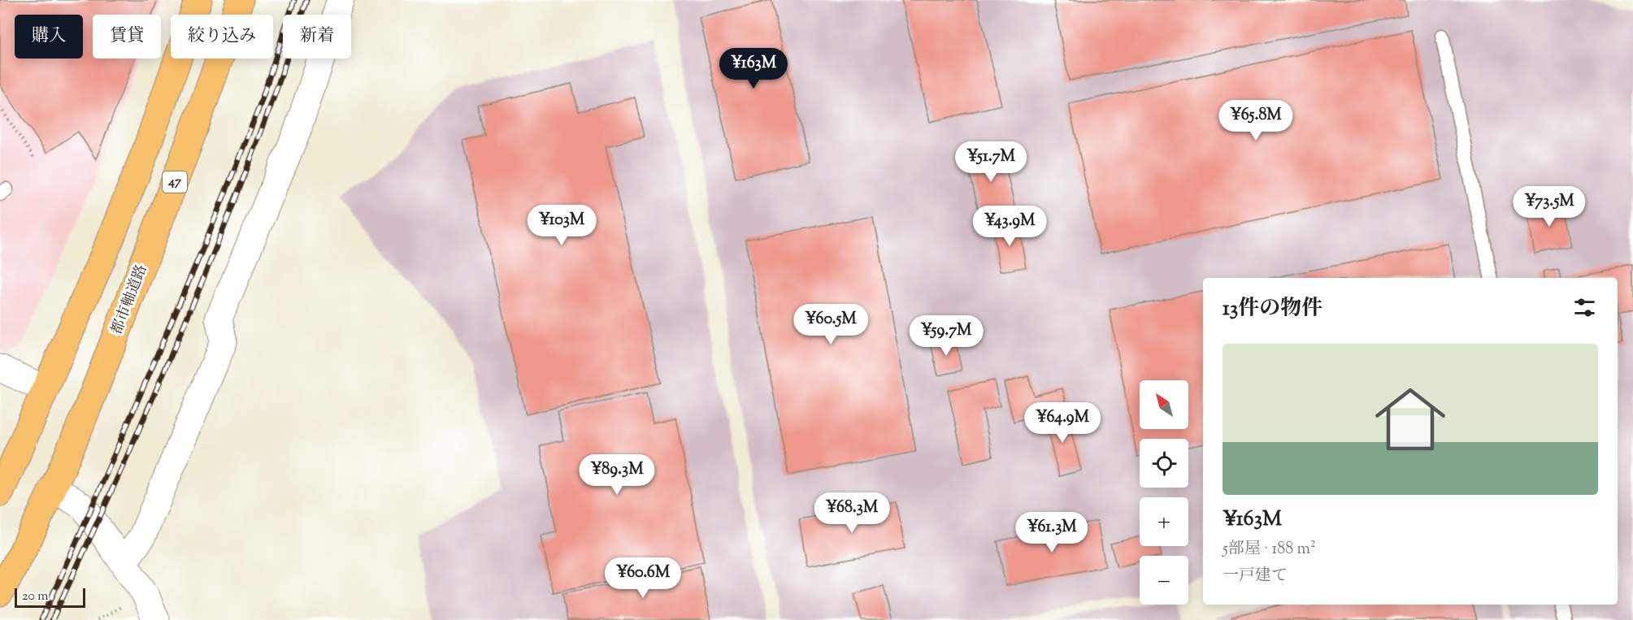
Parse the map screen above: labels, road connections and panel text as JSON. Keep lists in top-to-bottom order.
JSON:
{
  "streets": {
    "main road": ["47", "都市軸道路"]
  },
  "scale_bar": "20 m",
  "north": "top left",
  "page": {
    "chip": [
      "購入",
      "賃貸",
      "絞り込み",
      "新着"
    ],
    "price": [
      "¥163M",
      "¥65.8M",
      "¥51.7M",
      "¥73.5M",
      "¥103M",
      "¥43.9M",
      "¥60.5M",
      "¥59.7M",
      "¥64.9M",
      "¥89.3M",
      "¥68.3M",
      "¥61.3M",
      "¥60.6M"
    ],
    "heading": "13件の物件",
    "list": [
      {
        "name": "¥163M",
        "note": "5部屋 · 188 m² · 一戸建て"
      }
    ],
    "map_buttons": ["+", "−"],
    "scale": "20 m"
  }
}
